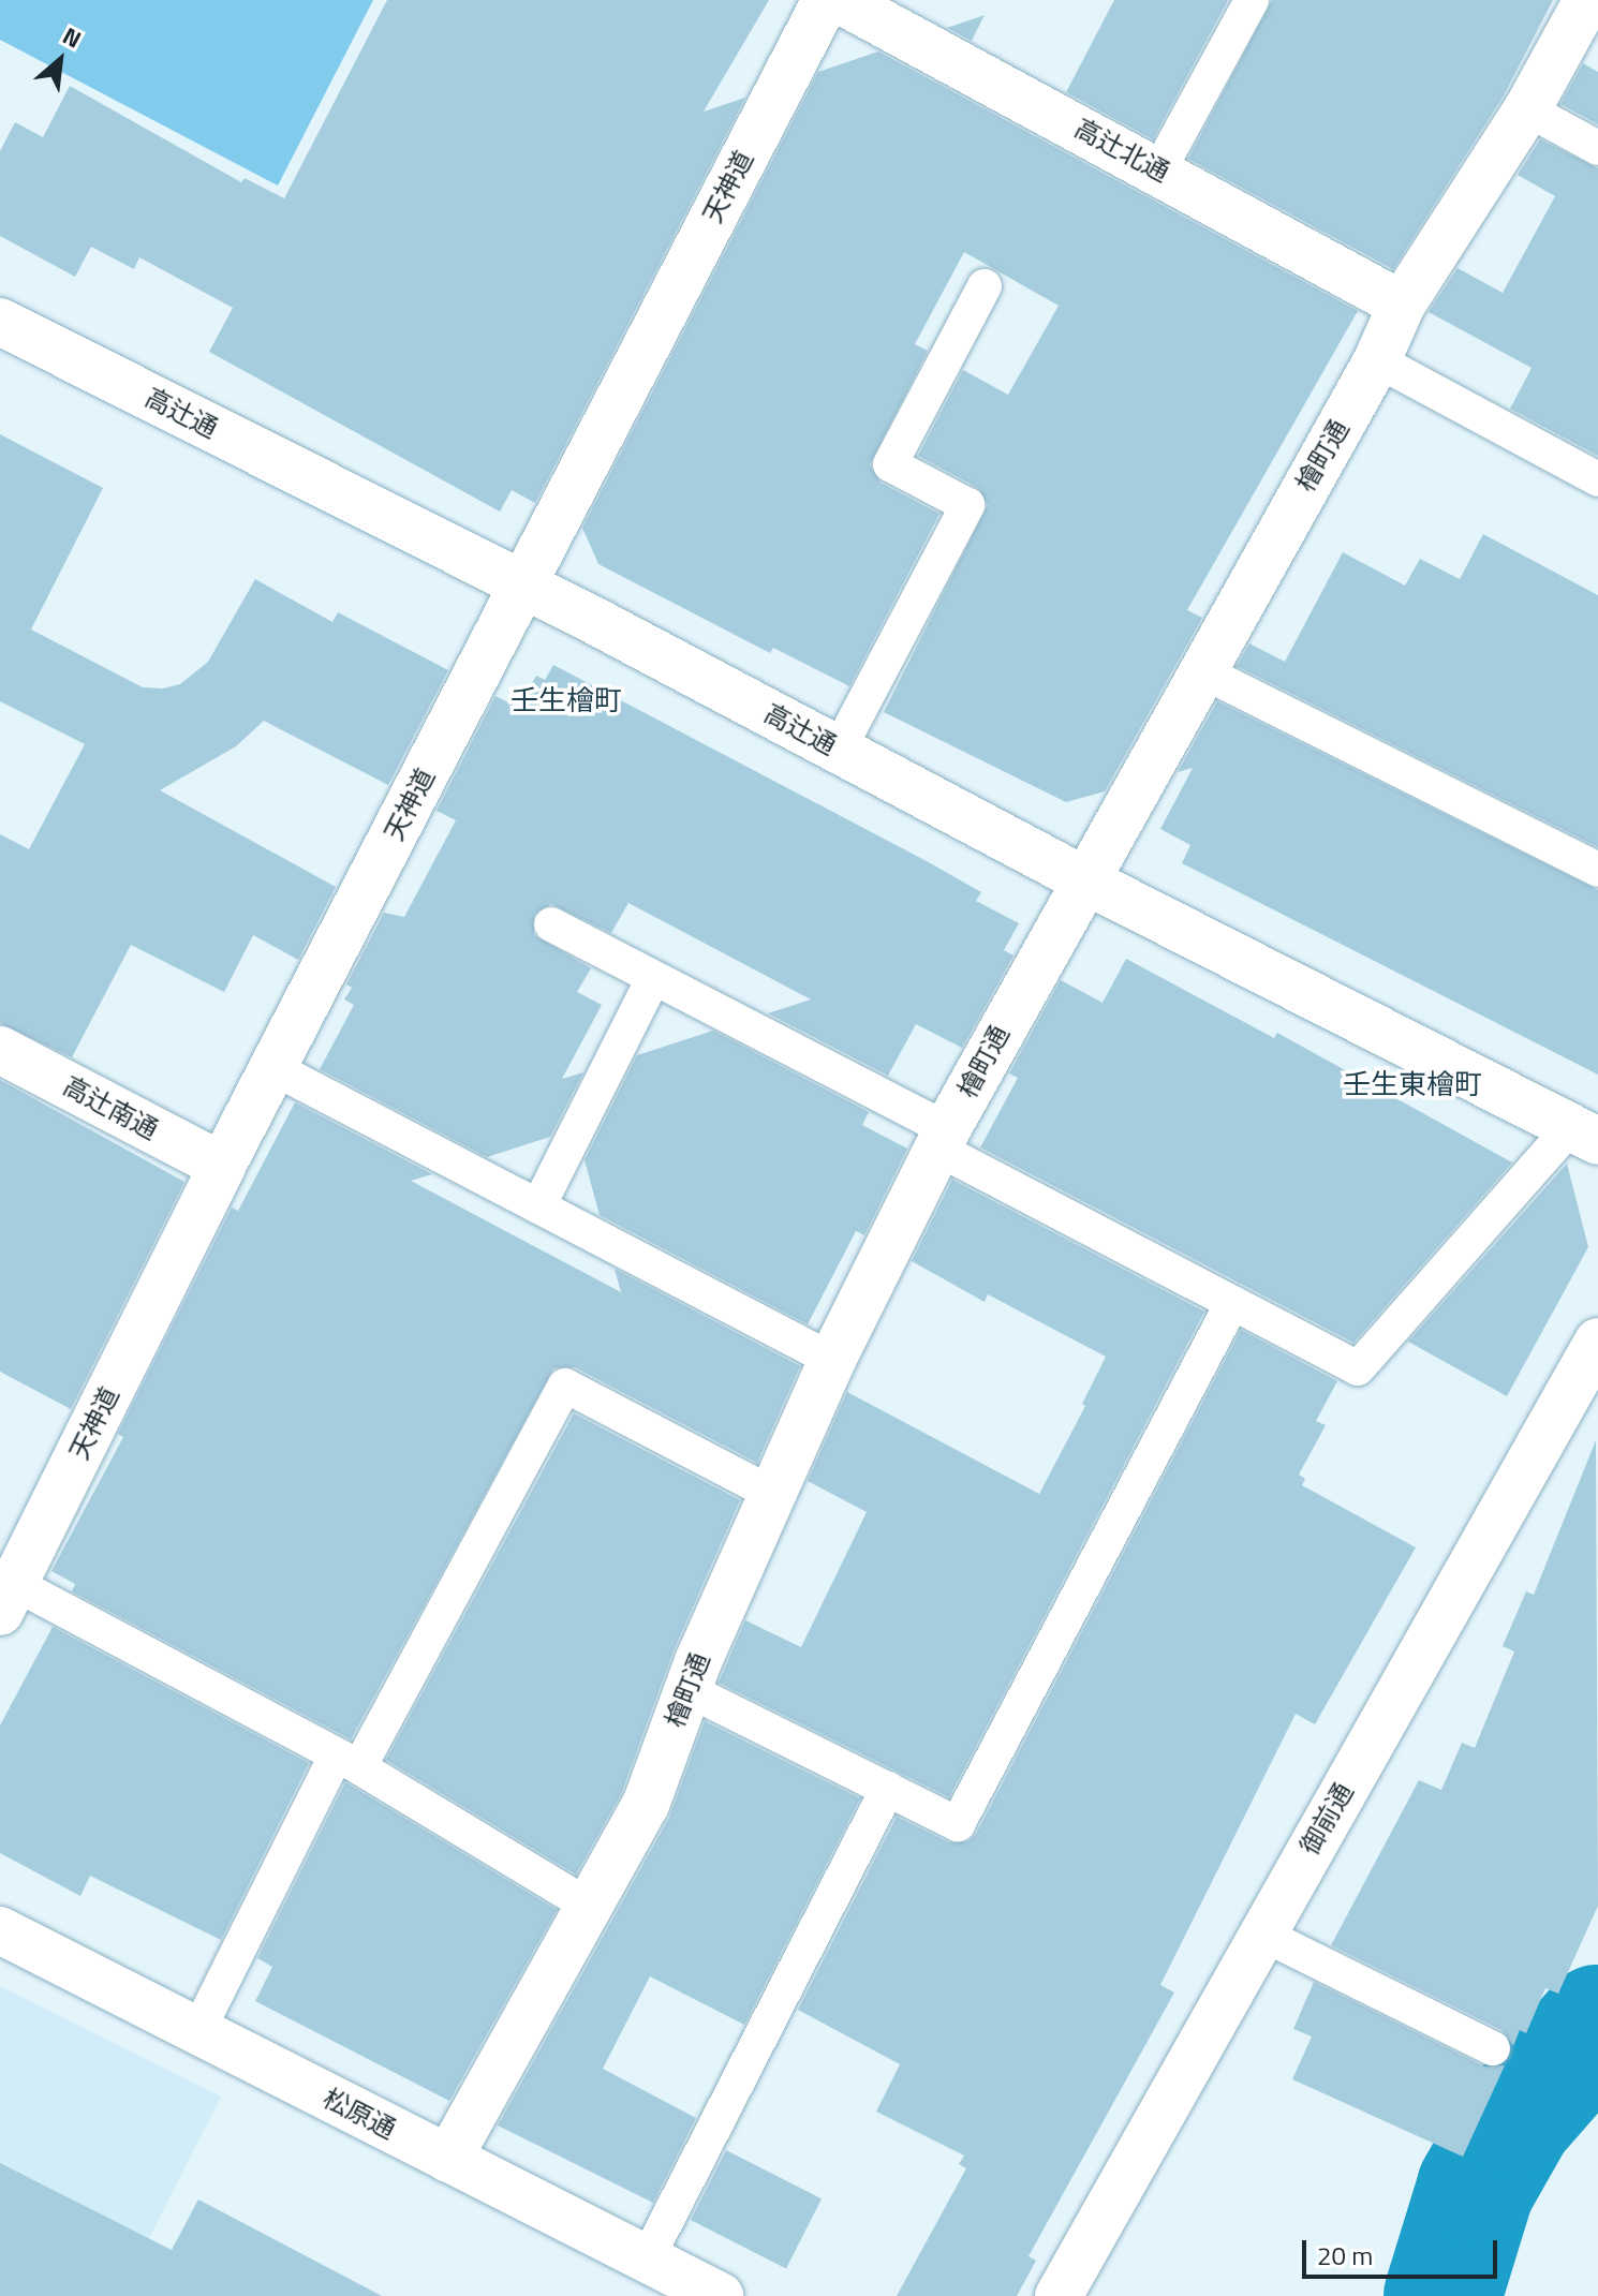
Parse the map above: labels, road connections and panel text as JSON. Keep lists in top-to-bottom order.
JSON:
{
  "streets": {
    "street": [
      "高辻北通",
      "天神道",
      "高辻通",
      "檜町通",
      "高辻南通",
      "御前通",
      "松原通"
    ]
  },
  "crossings": [
    ["高辻北通", "檜町通"],
    ["天神道", "高辻通"],
    ["天神道", "高辻南通"],
    ["高辻通", "檜町通"],
    ["檜町通", "松原通"]
  ],
  "districts": ["壬生檜町", "壬生東檜町"],
  "scale_bar": "20 m",
  "north": "top right"
}
